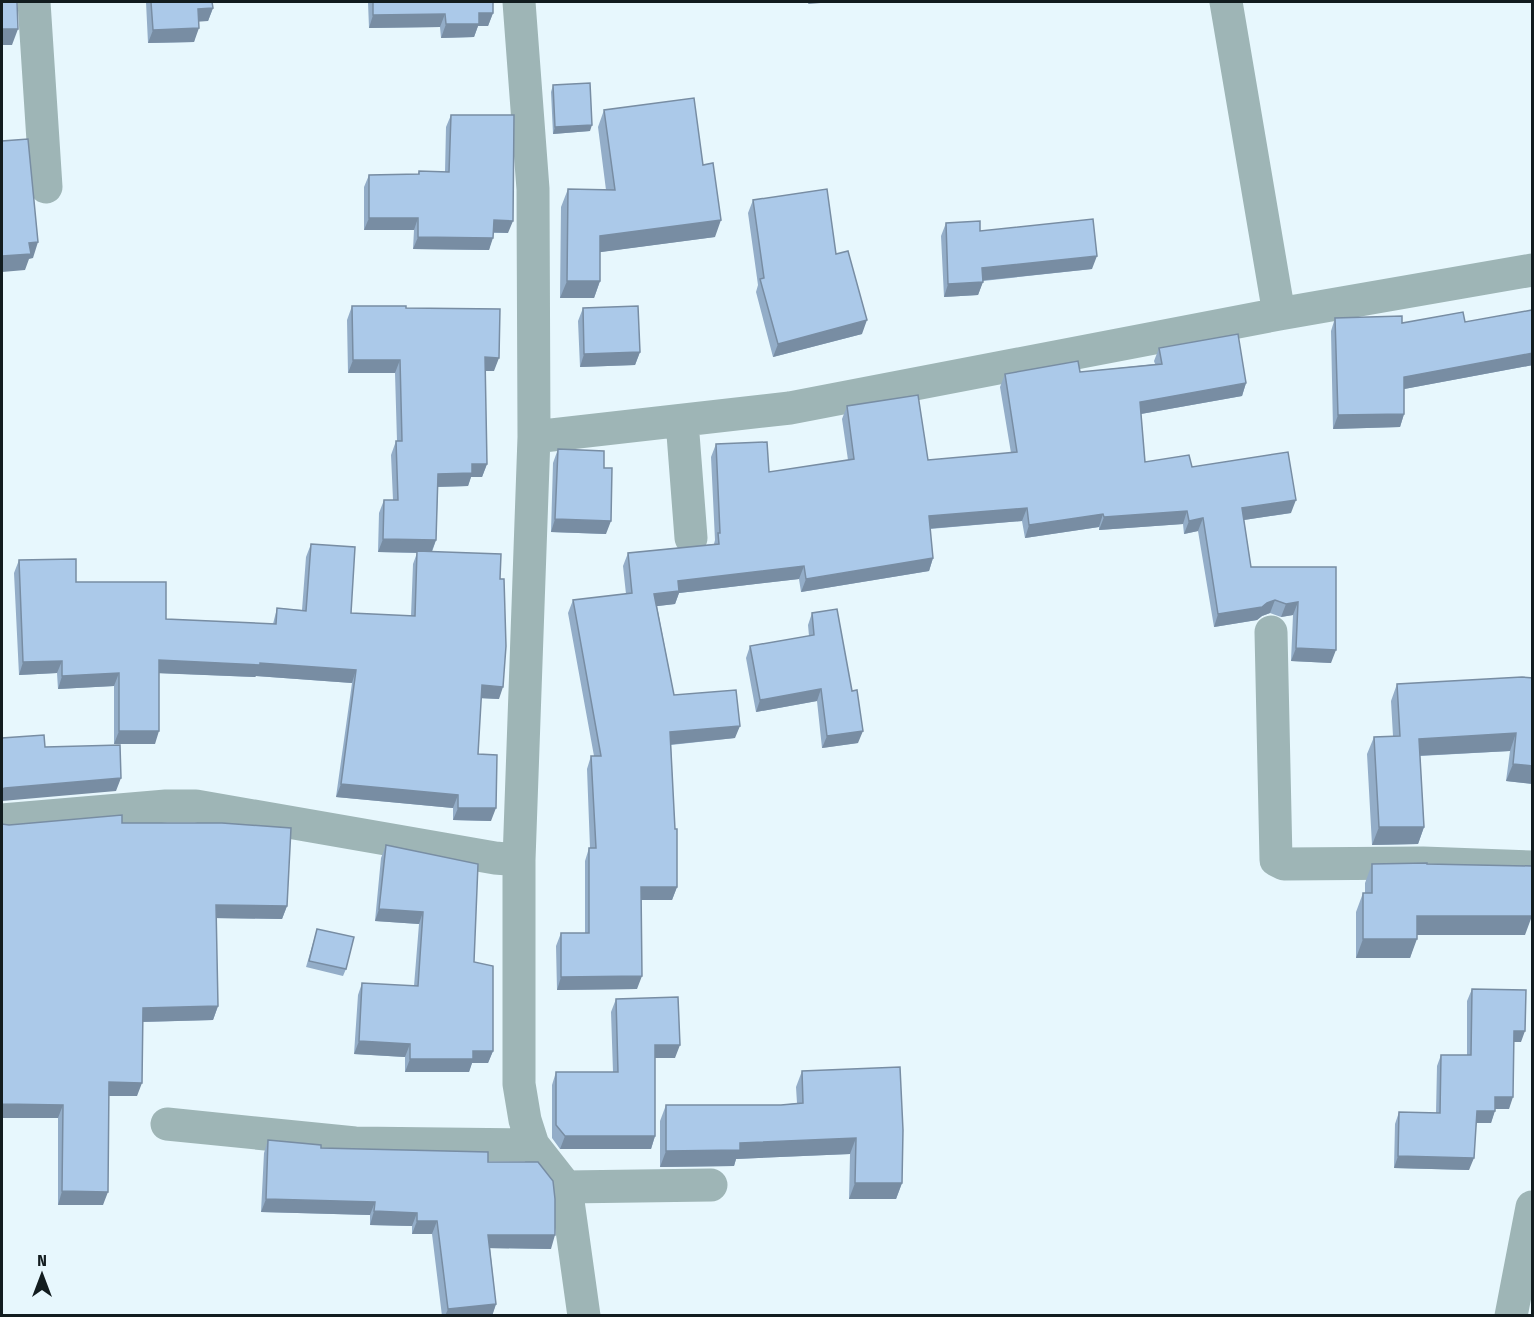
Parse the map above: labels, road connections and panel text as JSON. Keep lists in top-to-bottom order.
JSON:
{
  "north": "top"
}
